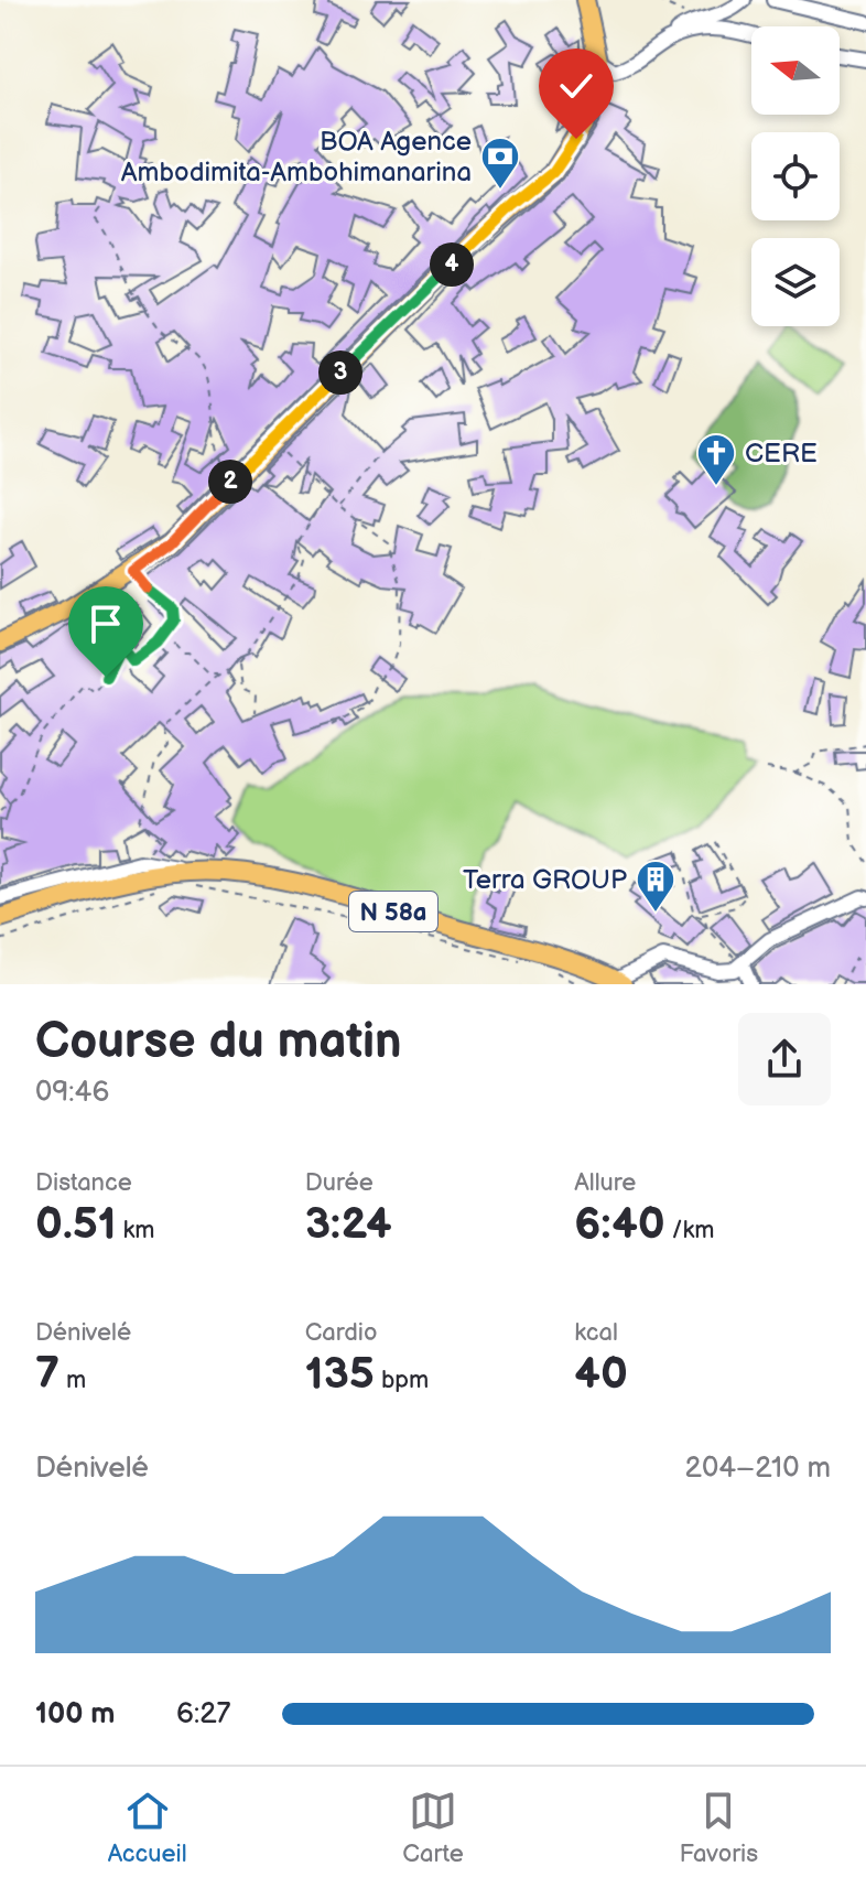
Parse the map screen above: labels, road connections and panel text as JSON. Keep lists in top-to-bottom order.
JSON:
{
  "streets": {
    "main road": ["N 58a"]
  },
  "places": {
    "bank": ["BOA Agence Ambodimita-Ambohimanarina"],
    "church": ["CERE"],
    "building": ["Terra GROUP"]
  },
  "north": "left",
  "page": {
    "pins": ["4", "3", "2"],
    "heading": ["Course du matin", "09:46"],
    "stats": [
      ["Distance", "0.51 km"],
      ["Durée", "3:24"],
      ["Allure", "6:40 /km"],
      ["Dénivelé", "7 m"],
      ["Cardio", "135 bpm"],
      ["kcal", "40"]
    ],
    "chart": ["Dénivelé", "204–210 m"],
    "list": [
      {
        "name": "100 m",
        "note": "6:27"
      }
    ],
    "tabs": ["Accueil", "Carte", "Favoris"]
  }
}
